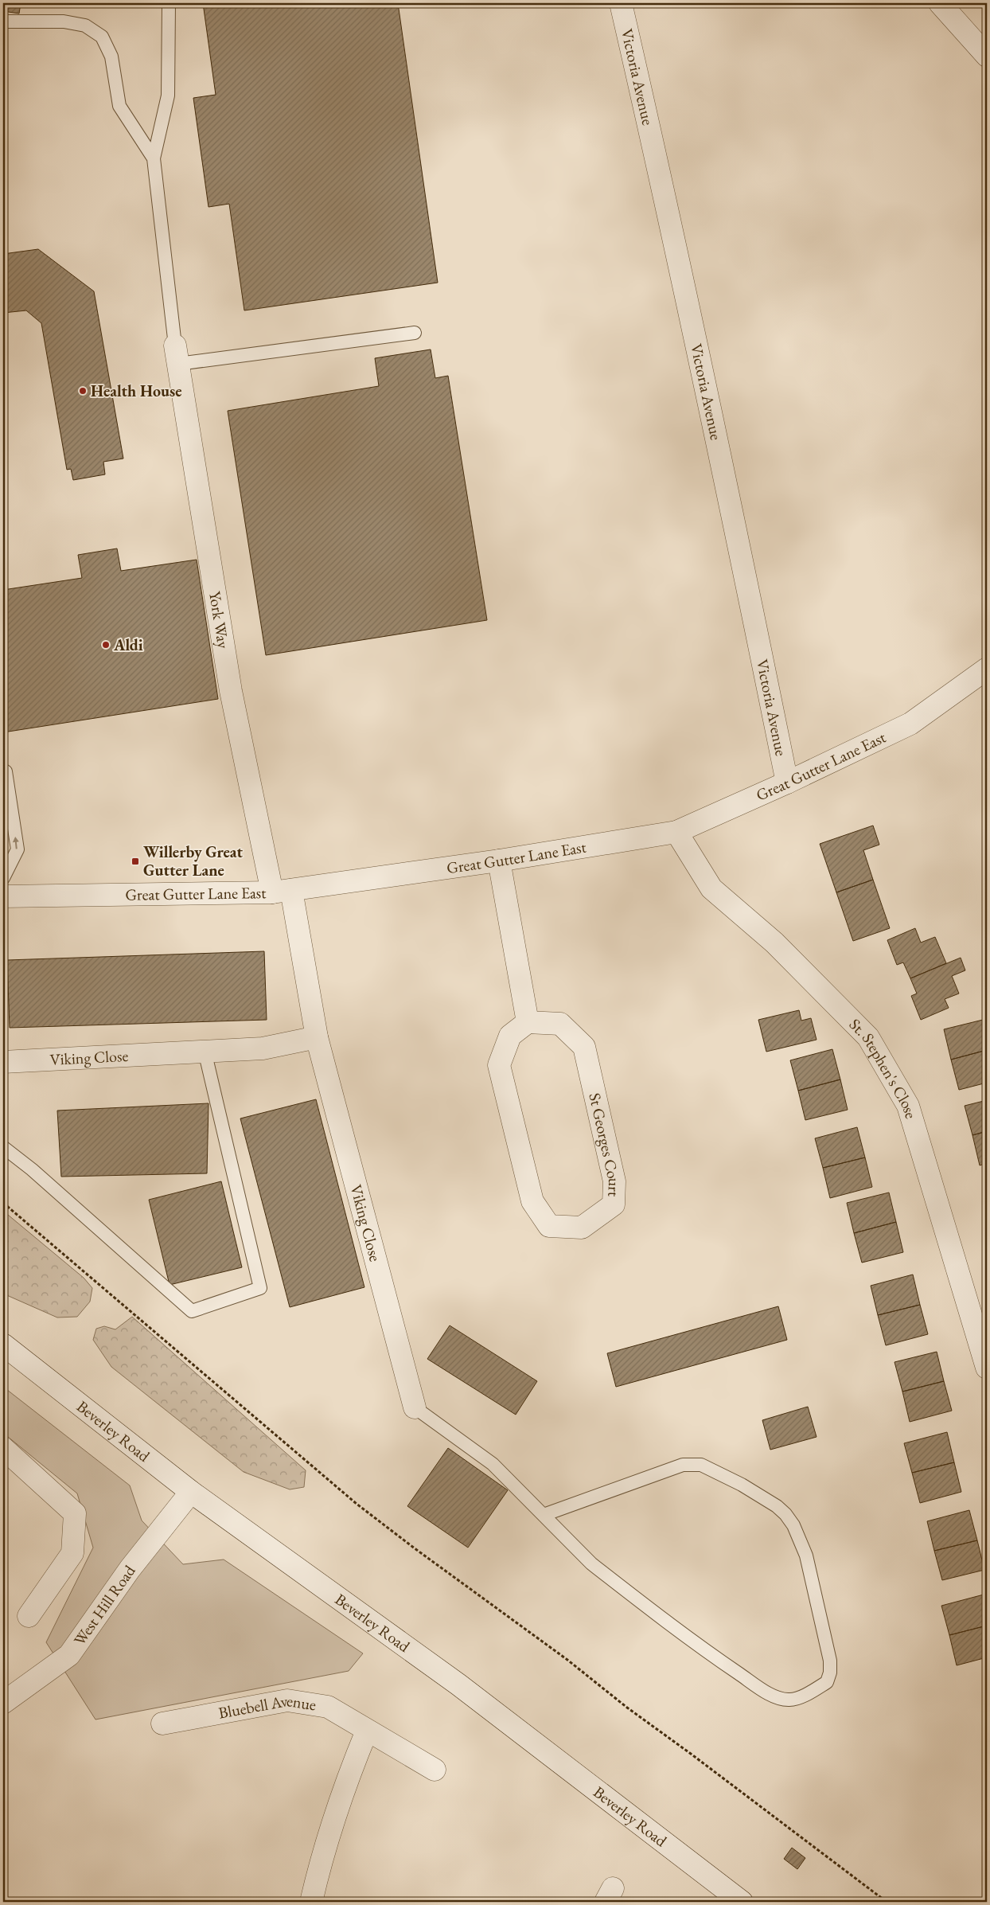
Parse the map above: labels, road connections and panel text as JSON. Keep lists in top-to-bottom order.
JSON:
{
  "streets": {
    "street": [
      "Victoria Avenue",
      "York Way",
      "Great Gutter Lane East",
      "Viking Close",
      "St. Stephen's Close",
      "St Georges Court",
      "Beverley Road",
      "West Hill Road",
      "Bluebell Avenue"
    ]
  },
  "crossings": [
    ["Victoria Avenue", "Great Gutter Lane East"],
    ["York Way", "Great Gutter Lane East"],
    ["York Way", "Viking Close"],
    ["Great Gutter Lane East", "Viking Close"],
    ["Great Gutter Lane East", "St. Stephen's Close"],
    ["Beverley Road", "West Hill Road"]
  ],
  "places": {
    "other": ["Health House", "Aldi"],
    "transit": ["Willerby Great Gutter Lane"]
  }
}
